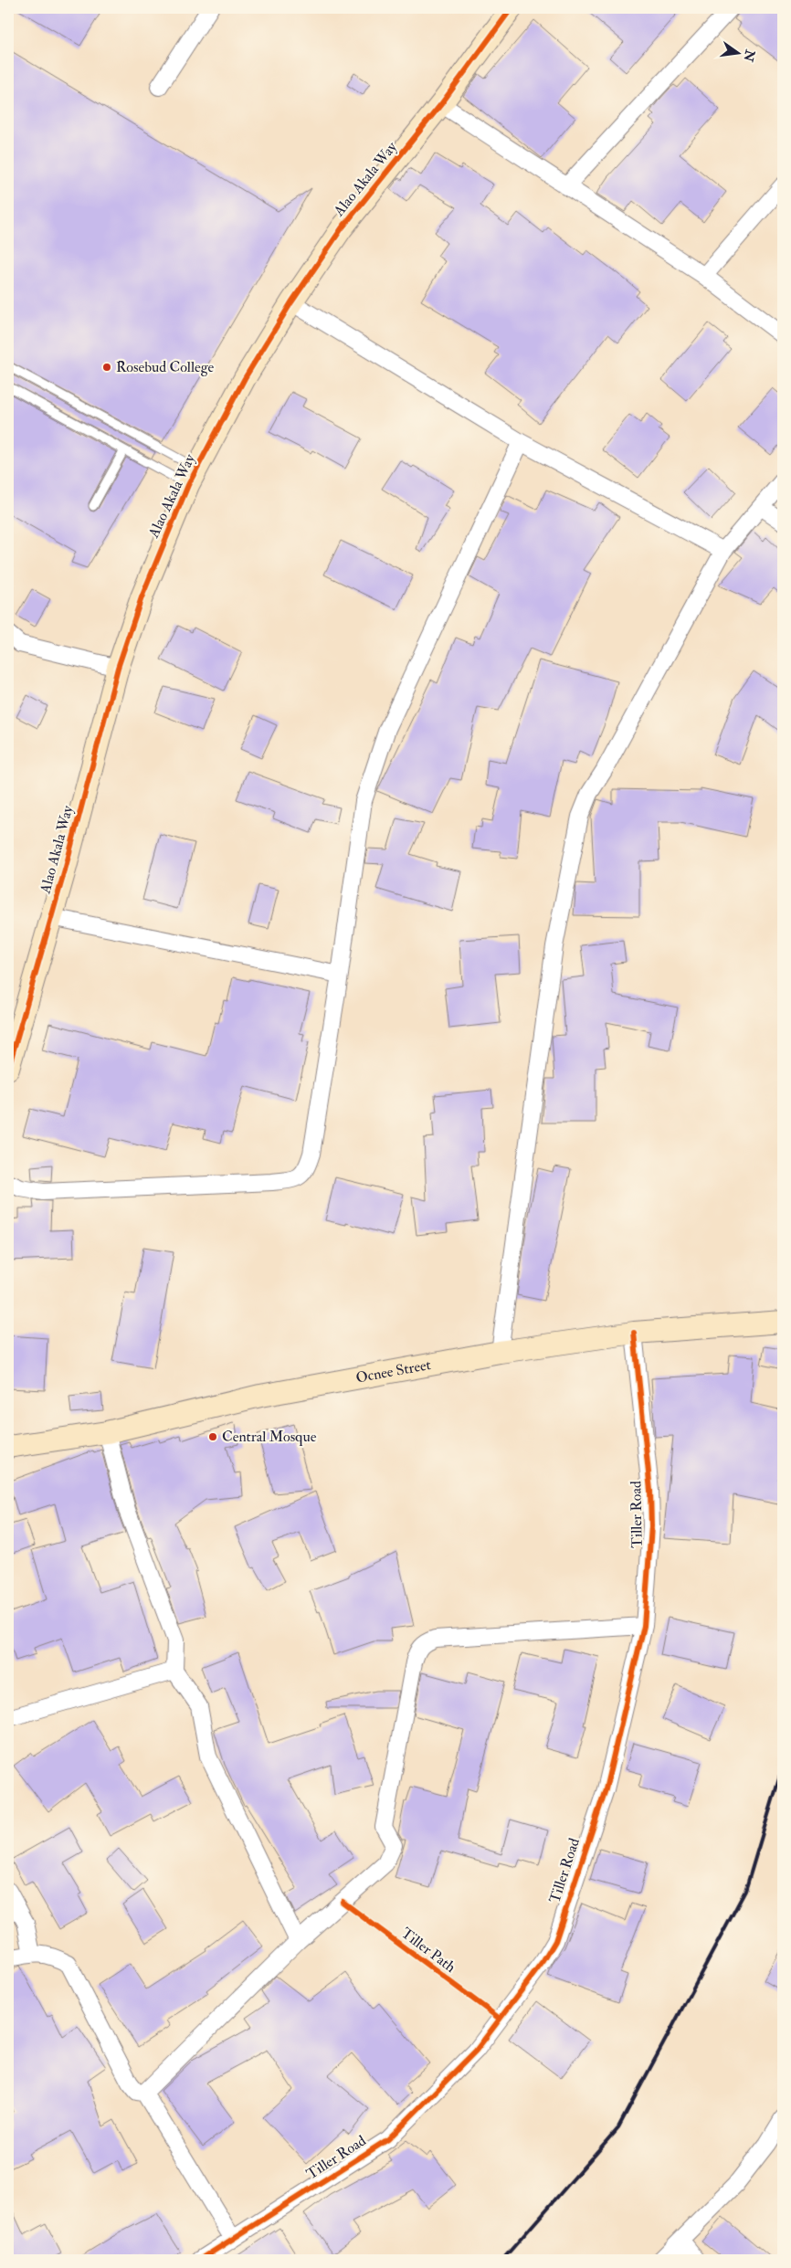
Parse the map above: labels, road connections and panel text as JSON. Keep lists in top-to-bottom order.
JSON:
{
  "streets": {
    "street": ["Alao Akala Way", "Ocnee Street", "Tiller Road"],
    "cycle path": ["Tiller Path"]
  },
  "crossings": [
    ["Ocnee Street", "Tiller Road"]
  ],
  "places": ["Rosebud College", "Central Mosque"],
  "north": "right"
}
